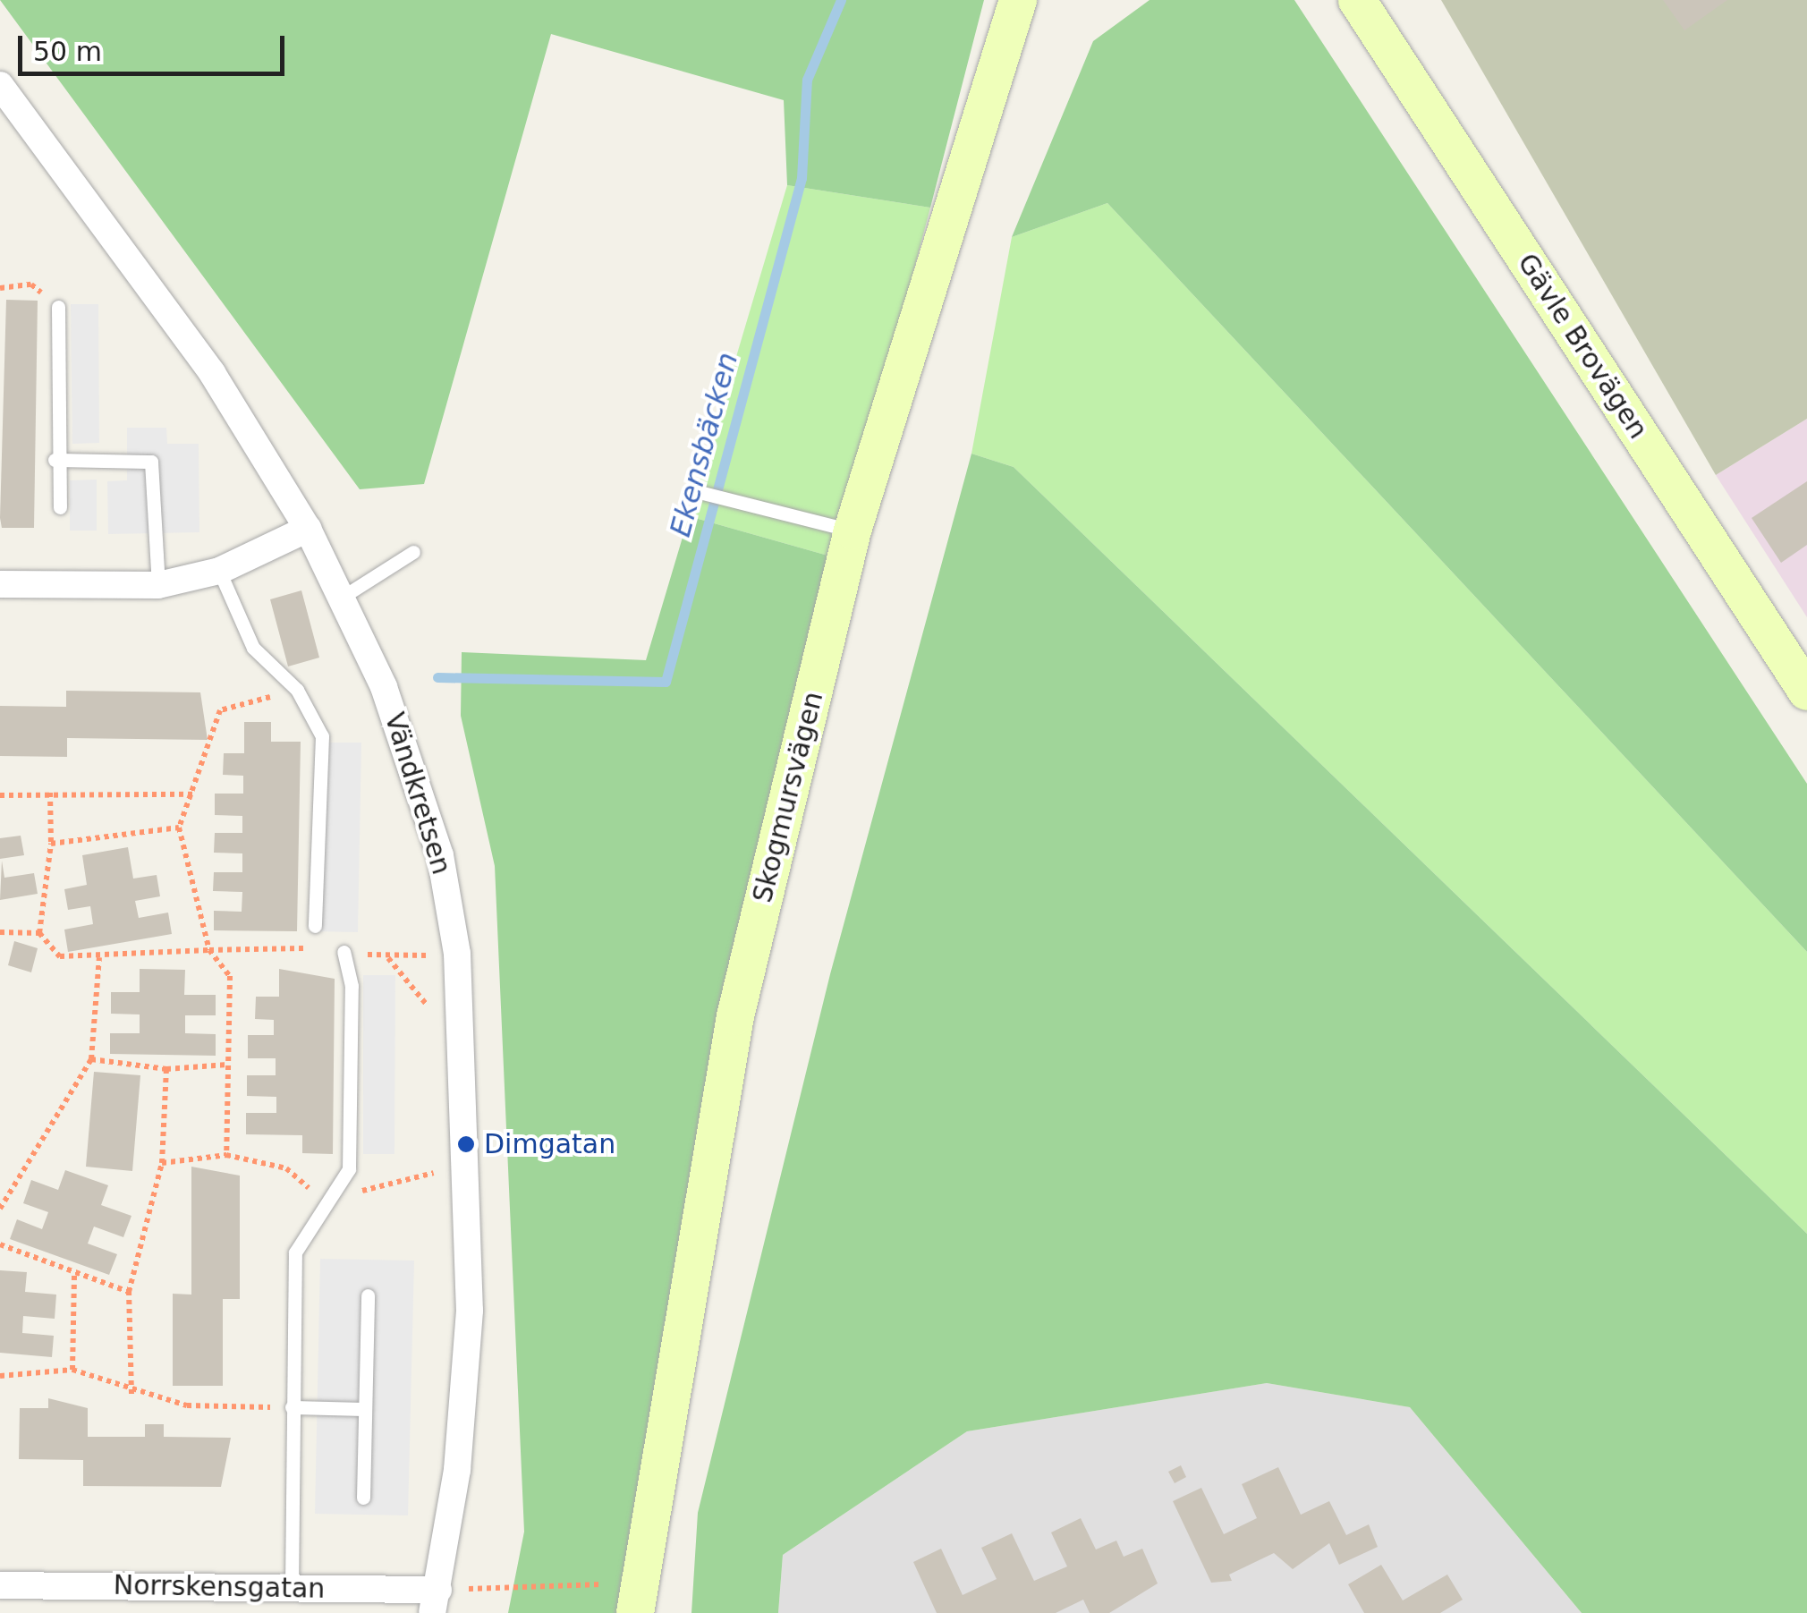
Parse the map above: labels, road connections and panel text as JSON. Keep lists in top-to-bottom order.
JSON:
{
  "streets": {
    "street": [
      "Gävle Brovägen",
      "Vändkretsen",
      "Skogmursvägen",
      "Norrskensgatan"
    ]
  },
  "crossings": [
    ["Vändkretsen", "Norrskensgatan"]
  ],
  "water": ["Ekensbäcken"],
  "places": ["Dimgatan"],
  "scale_bar": "50 m"
}
